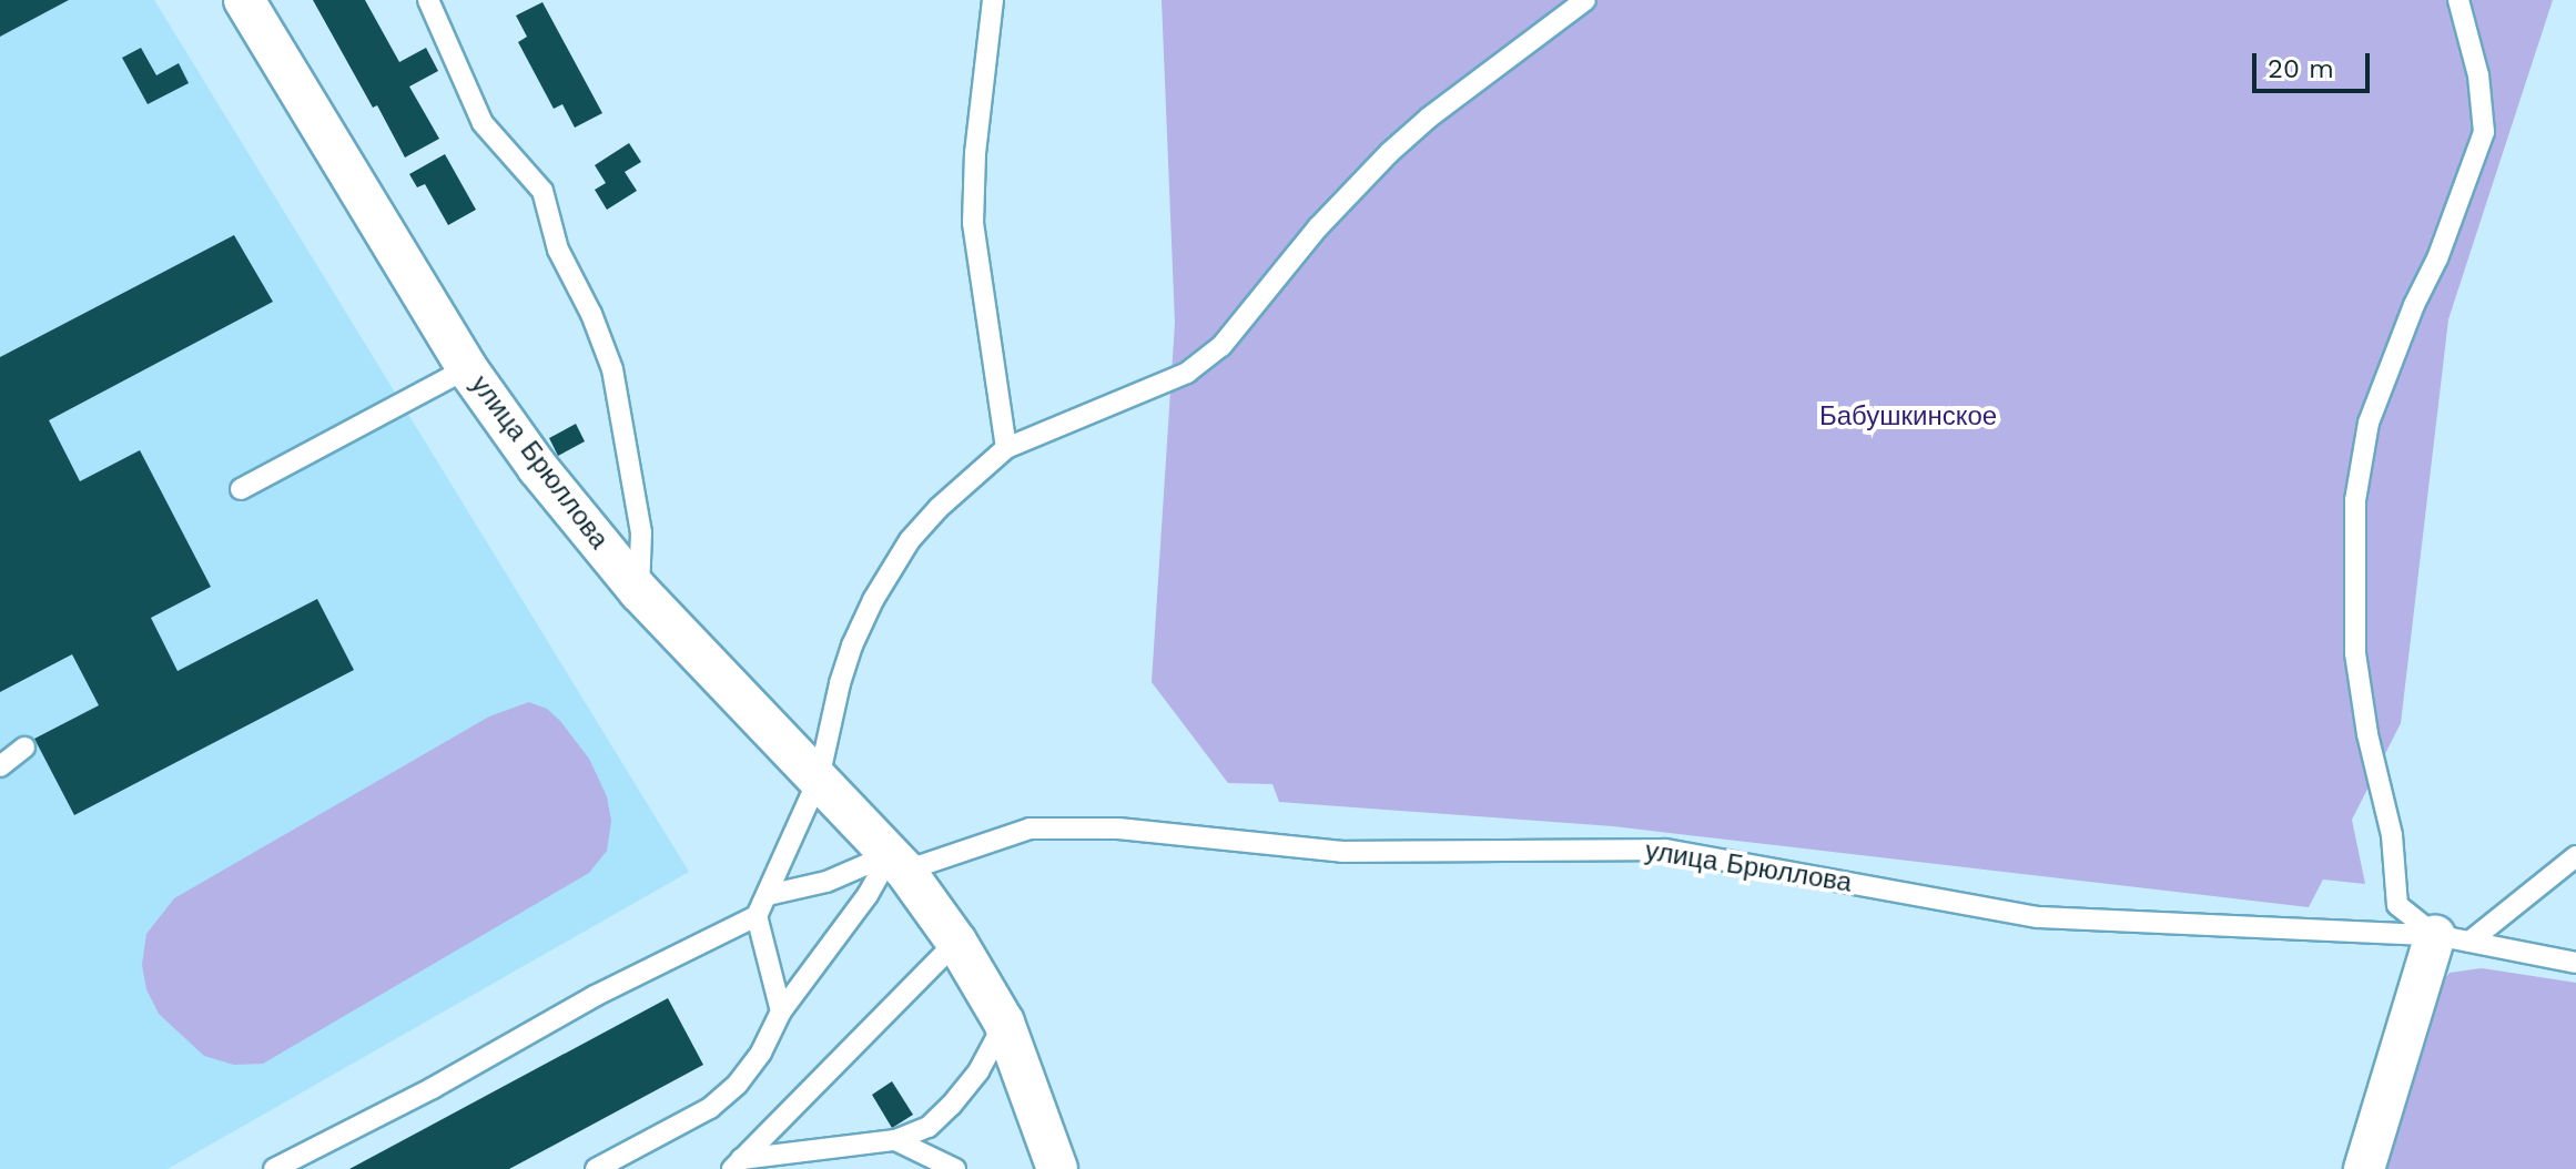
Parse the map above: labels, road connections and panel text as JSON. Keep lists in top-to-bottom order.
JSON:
{
  "streets": {
    "street": ["улица Брюллова"]
  },
  "parks": ["Бабушкинское"],
  "scale_bar": "20 m"
}
